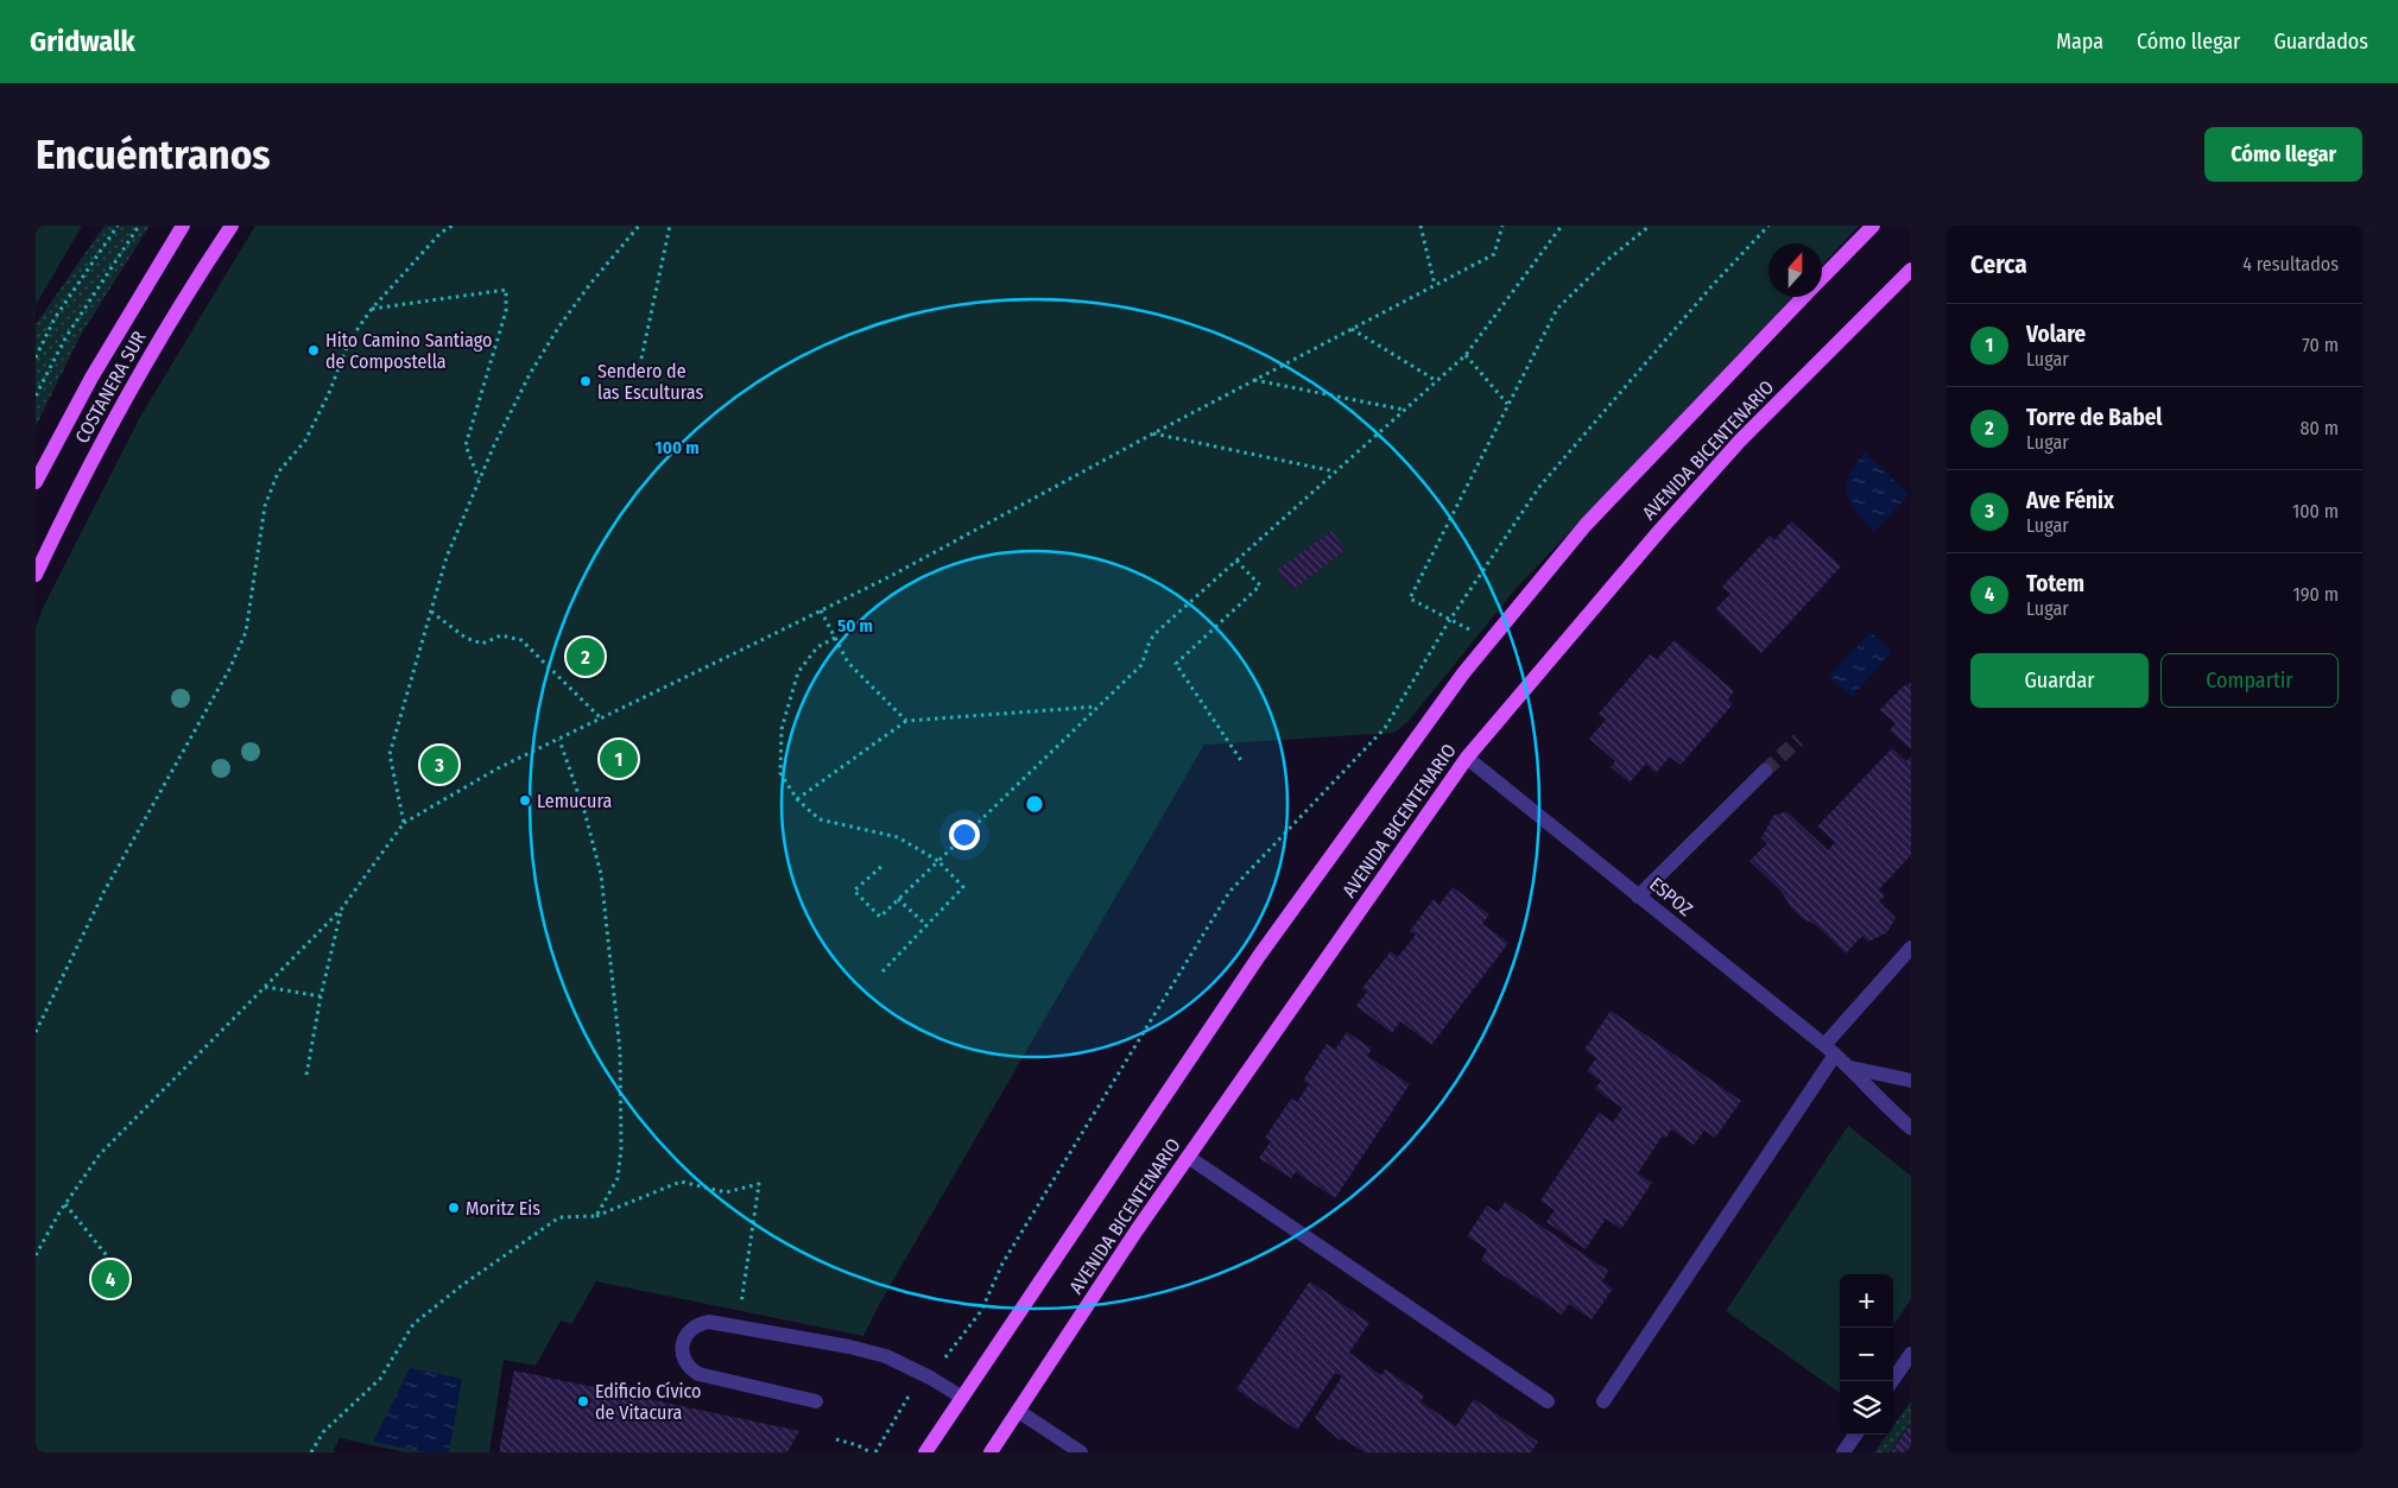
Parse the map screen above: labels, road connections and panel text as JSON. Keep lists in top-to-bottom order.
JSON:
{
  "streets": {
    "main road": ["COSTANERA SUR", "AVENIDA BICENTENARIO"],
    "street": ["ESPOZ"]
  },
  "crossings": [
    ["AVENIDA BICENTENARIO", "ESPOZ"]
  ],
  "places": [
    "Hito Camino Santiago de Compostella",
    "Sendero de las Esculturas",
    "Lemucura",
    "Moritz Eis",
    "Edificio Cívico de Vitacura"
  ],
  "north": "top",
  "page": {
    "header": "Gridwalk",
    "nav": ["Mapa", "Cómo llegar", "Guardados"],
    "buttons": [
      "Cómo llegar",
      ["Guardar", "Compartir"]
    ],
    "title": "Encuéntranos",
    "heading": ["Cerca", "4 resultados"],
    "list": [
      {
        "mark": "1",
        "name": "Volare",
        "note": "Lugar",
        "value": "70 m"
      },
      {
        "mark": "2",
        "name": "Torre de Babel",
        "note": "Lugar",
        "value": "80 m"
      },
      {
        "mark": "3",
        "name": "Ave Fénix",
        "note": "Lugar",
        "value": "100 m"
      },
      {
        "mark": "4",
        "name": "Totem",
        "note": "Lugar",
        "value": "190 m"
      }
    ],
    "pins": [
      "2",
      "1",
      "3",
      "4"
    ],
    "map_buttons": ["+", "−"]
  },
  "rings": ["100 m", "50 m"]
}
